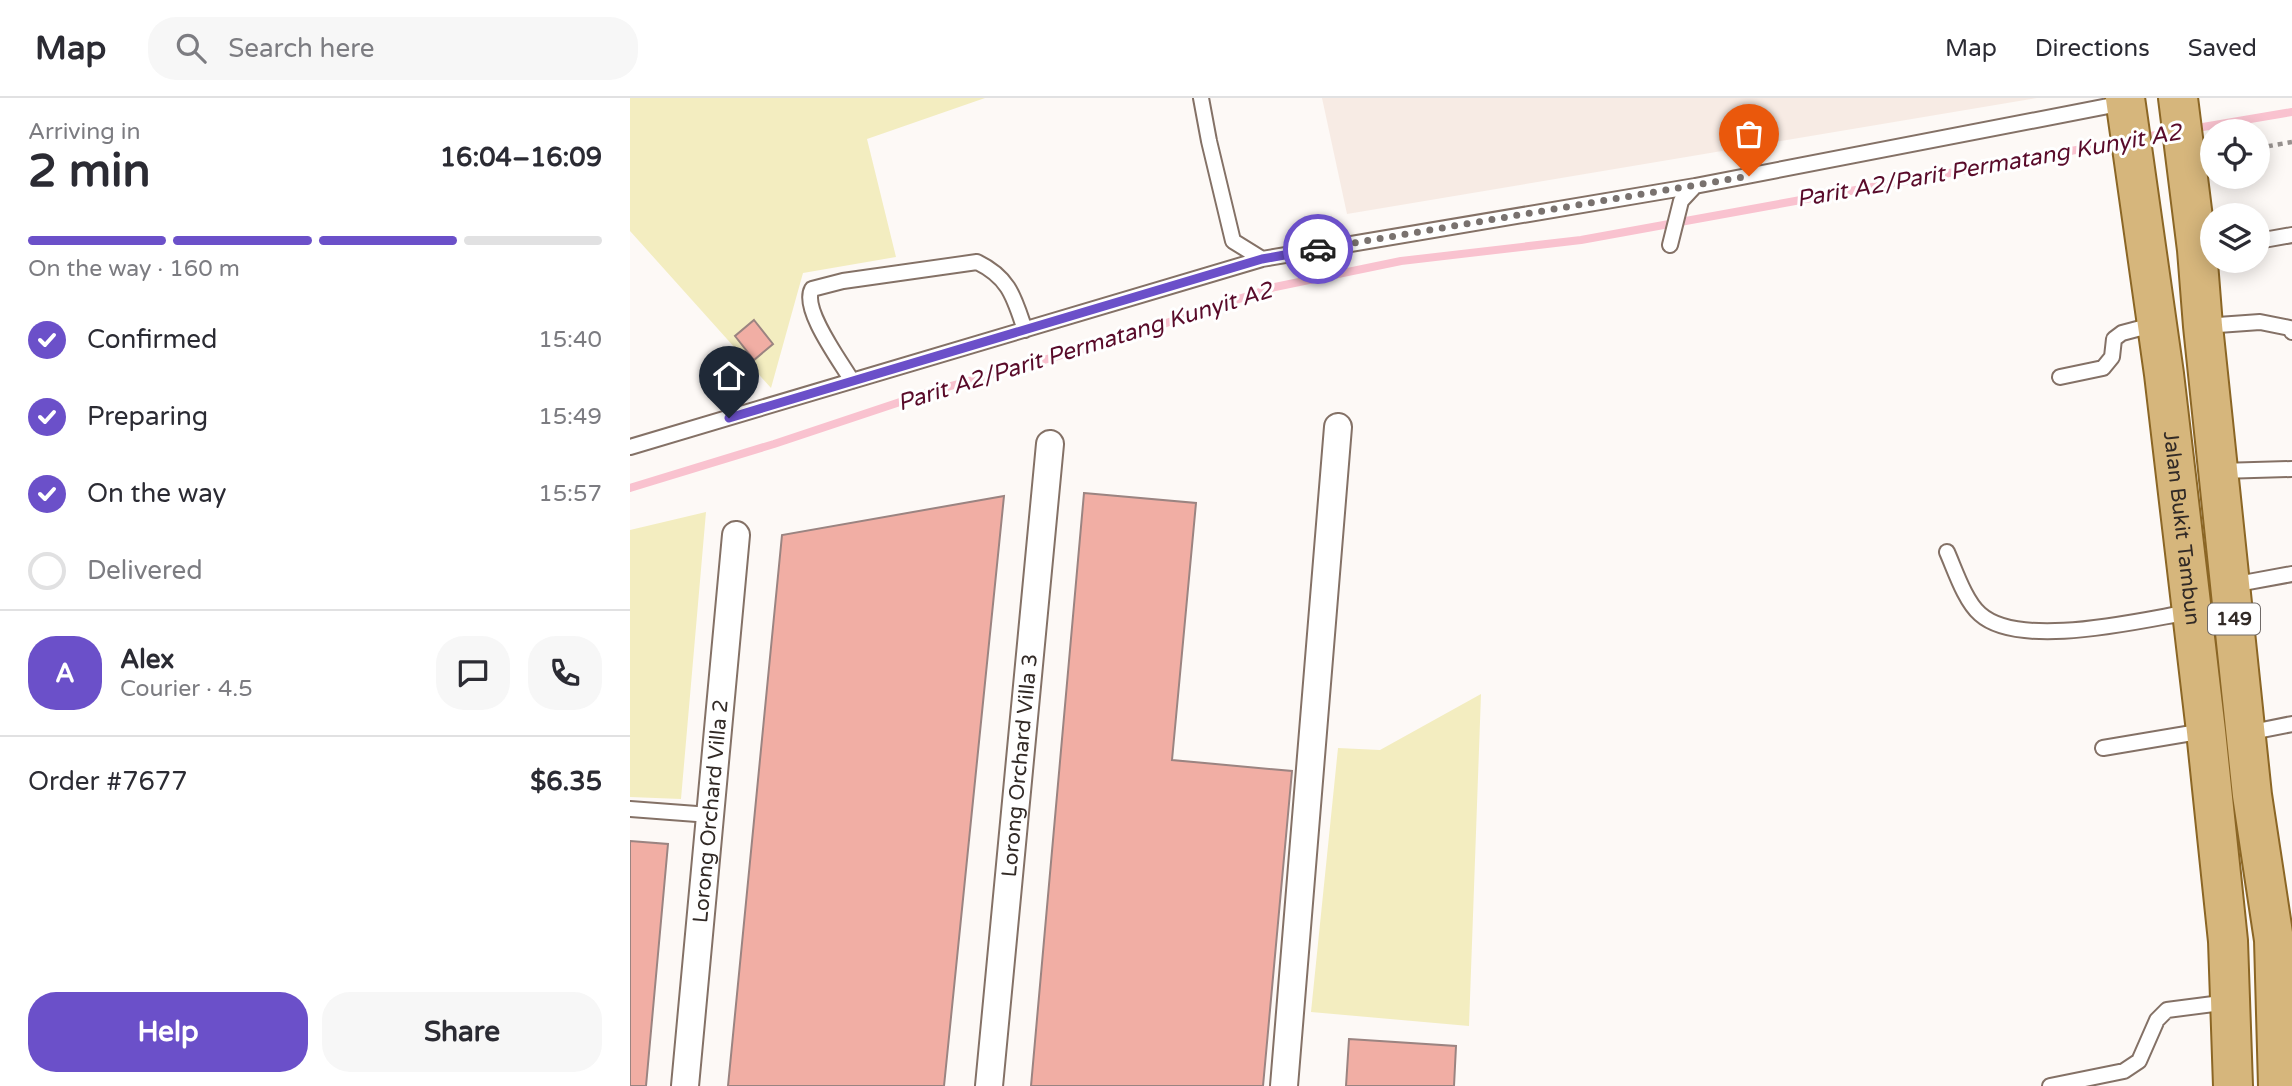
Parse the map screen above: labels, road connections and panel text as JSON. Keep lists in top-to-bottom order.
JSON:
{
  "streets": {
    "main road": ["Jalan Bukit Tambun", "149"],
    "street": ["Lorong Orchard Villa 3", "Lorong Orchard Villa 2"]
  },
  "water": ["Parit A2/Parit Permatang Kunyit A2"],
  "page": {
    "header": "Map",
    "search": "Search here",
    "nav": ["Map", "Directions", "Saved"],
    "heading": ["2 min", "Arriving in", "16:04–16:09"],
    "panel": [
      "Alex",
      "Courier · 4.5",
      "Order #7677",
      "$6.35"
    ],
    "bar": "On the way · 160 m",
    "list": [
      ["Confirmed", "15:40"],
      ["Preparing", "15:49"],
      ["On the way", "15:57"],
      "Delivered"
    ],
    "round": "A",
    "buttons": ["Help", "Share"]
  }
}
